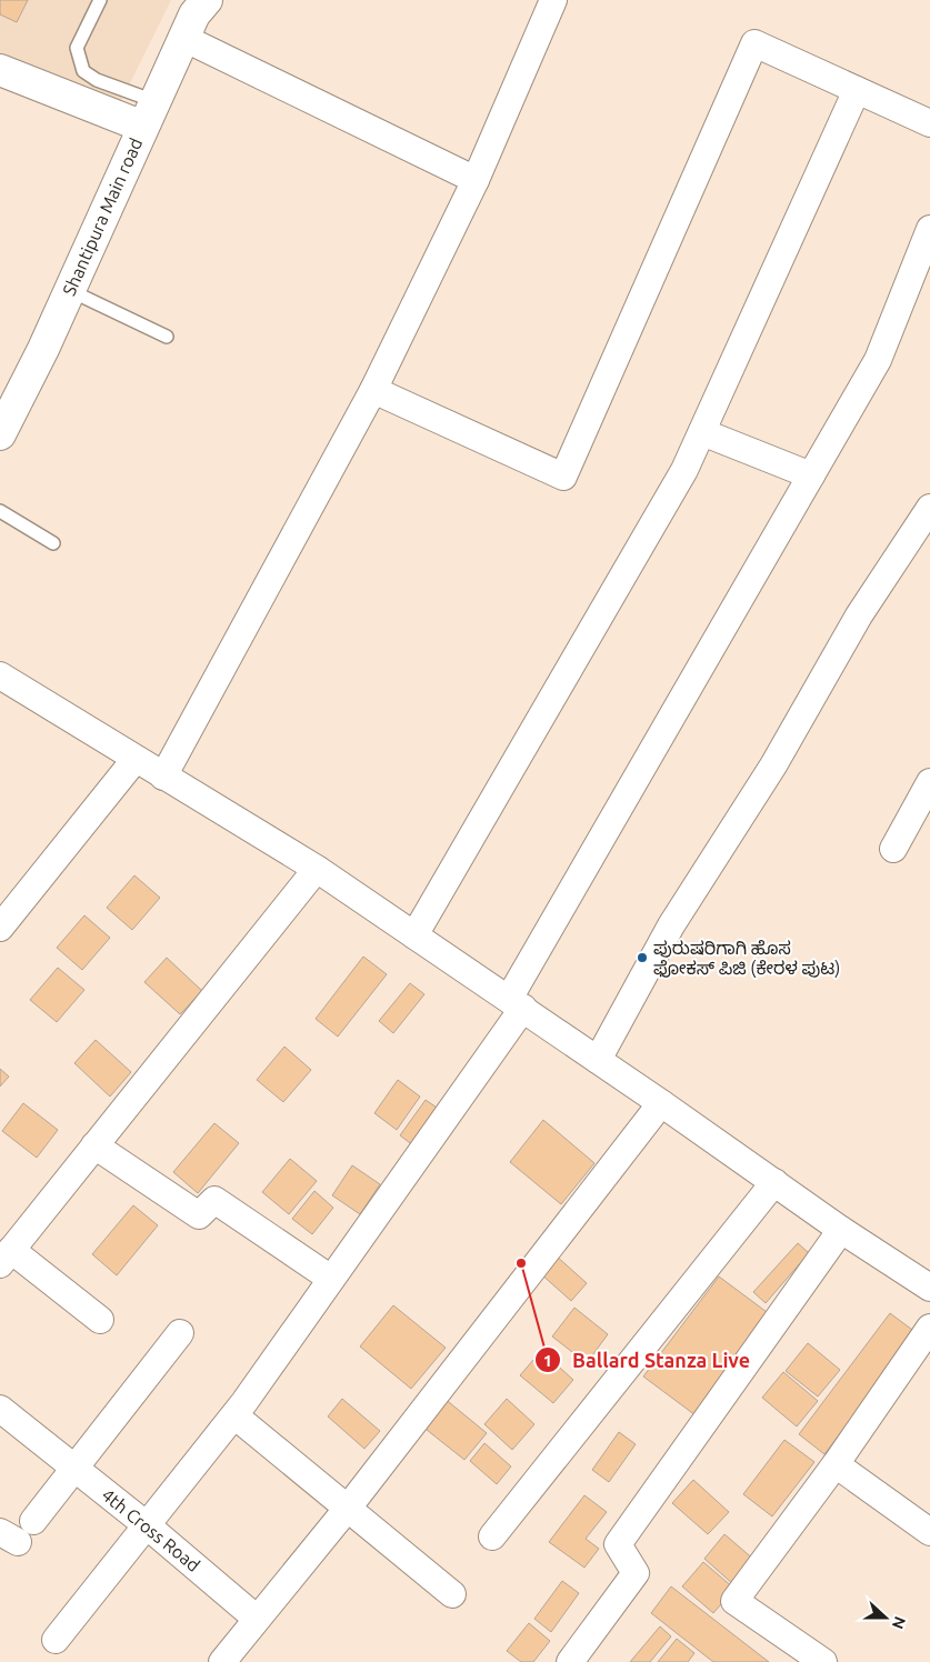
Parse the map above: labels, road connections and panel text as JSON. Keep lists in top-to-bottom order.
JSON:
{
  "streets": {
    "street": ["Shantipura Main road", "4th Cross Road"]
  },
  "places": ["ಪುರುಷರಿಗಾಗಿ ಹೊಸ ಫೋಕಸ್ ಪಿಜಿ (ಕೇರಳ ಪುಟ)", "Ballard Stanza Live"],
  "north": "right"
}
